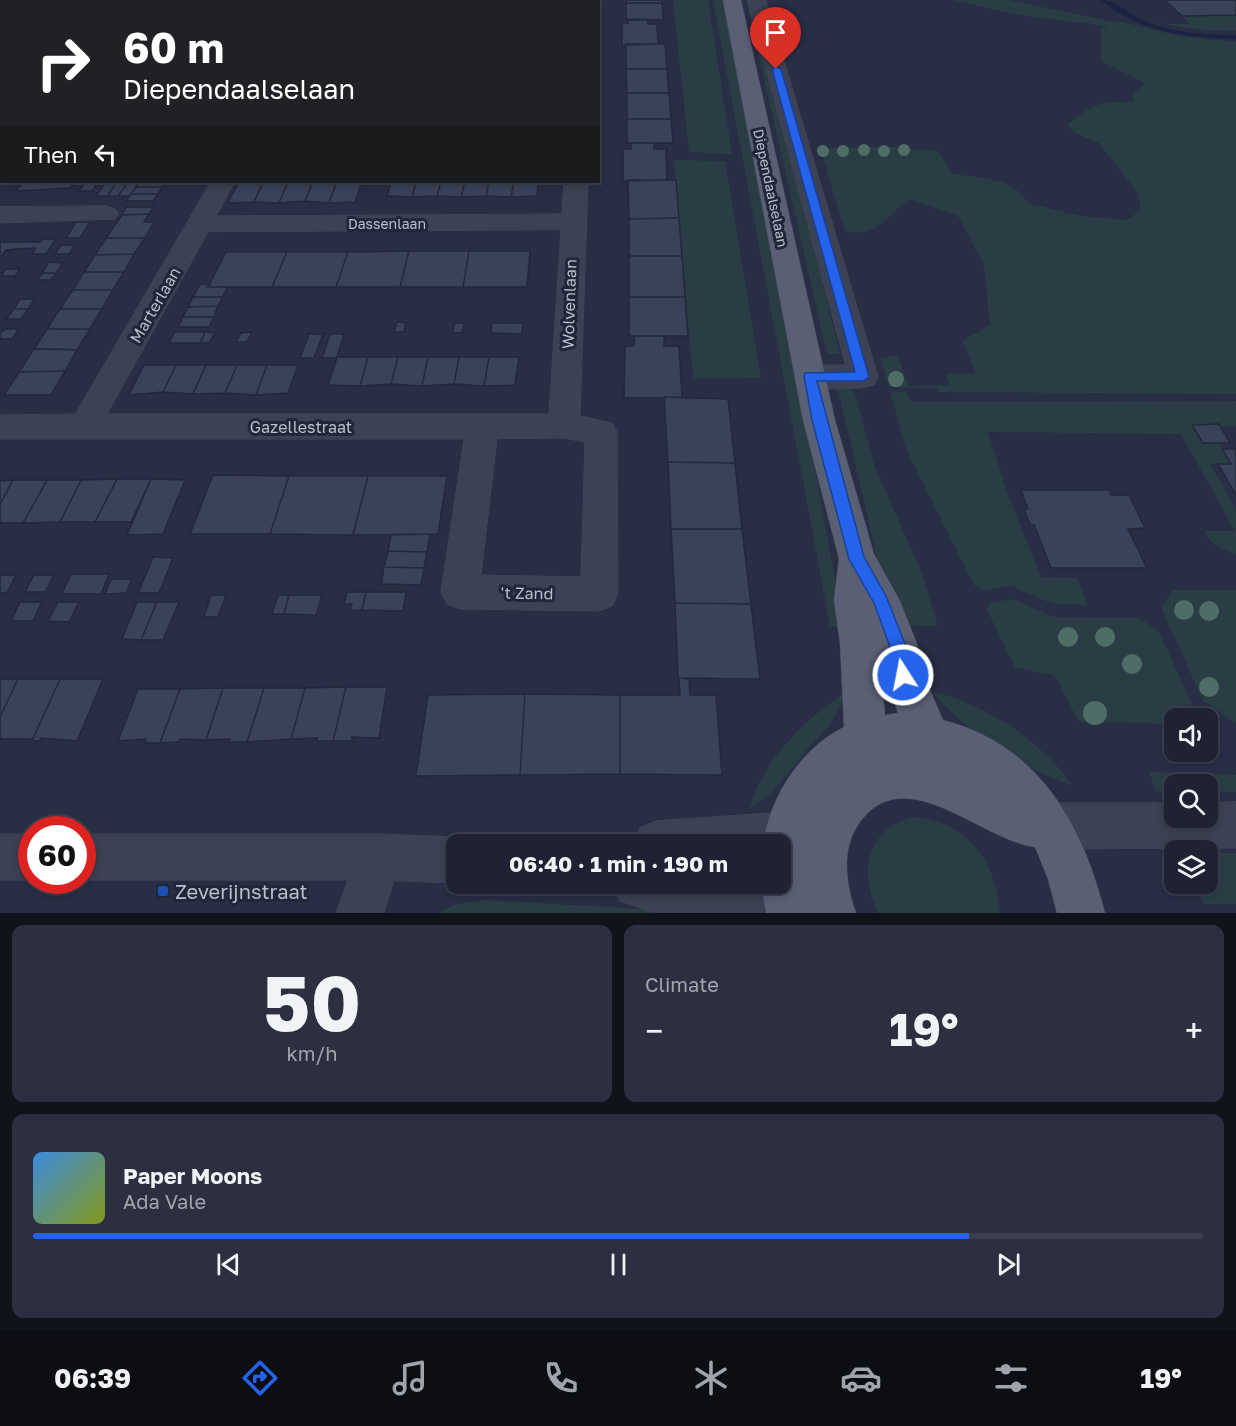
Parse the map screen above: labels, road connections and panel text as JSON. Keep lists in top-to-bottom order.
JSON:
{
  "streets": {
    "main road": ["Diependaalselaan"],
    "street": [
      "Dassenlaan",
      "Wolvenlaan",
      "Marterlaan",
      "Gazellestraat",
      "'t Zand"
    ]
  },
  "crossings": [
    ["Dassenlaan", "Wolvenlaan"],
    ["Dassenlaan", "Marterlaan"],
    ["Wolvenlaan", "Gazellestraat"],
    ["Marterlaan", "Gazellestraat"],
    ["Gazellestraat", "'t Zand"]
  ],
  "places": {
    "transit": ["Zeverijnstraat"]
  },
  "page": {
    "turn": ["60 m", "Diependaalselaan"],
    "then": "Then",
    "limit": "60",
    "trip": "06:40 · 1 min · 190 m",
    "tile": [
      ["50", "km/h"],
      "Climate"
    ],
    "heat": ["−", "19°", "+"],
    "song": ["Paper Moons", "Ada Vale"],
    "tabs": ["06:39", "19°"]
  }
}
